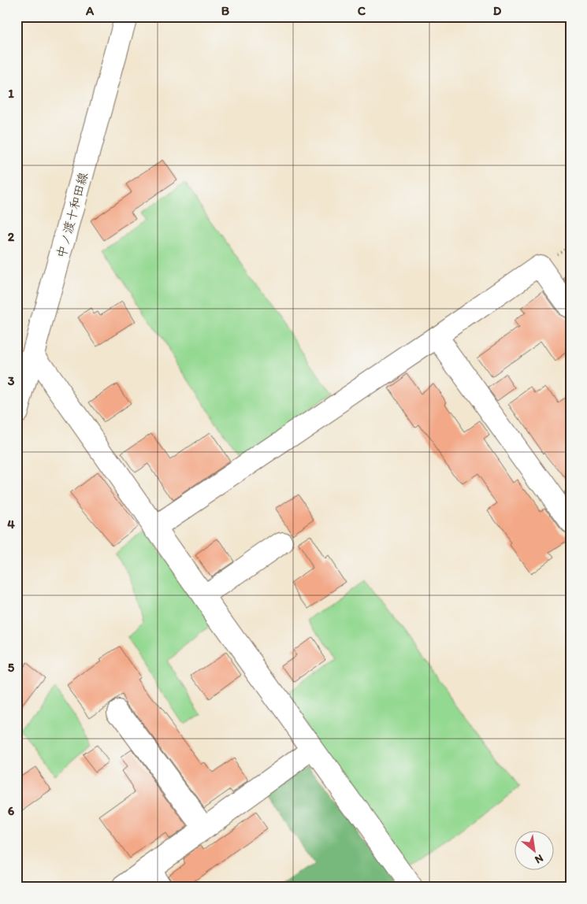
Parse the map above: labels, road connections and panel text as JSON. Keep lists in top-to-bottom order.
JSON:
{
  "streets": {
    "street": ["中ノ渡十和田線"]
  },
  "north": "bottom right",
  "grid": {
    "columns": [
      "A",
      "B",
      "C",
      "D"
    ],
    "rows": [
      "1",
      "2",
      "3",
      "4",
      "5",
      "6"
    ]
  }
}
